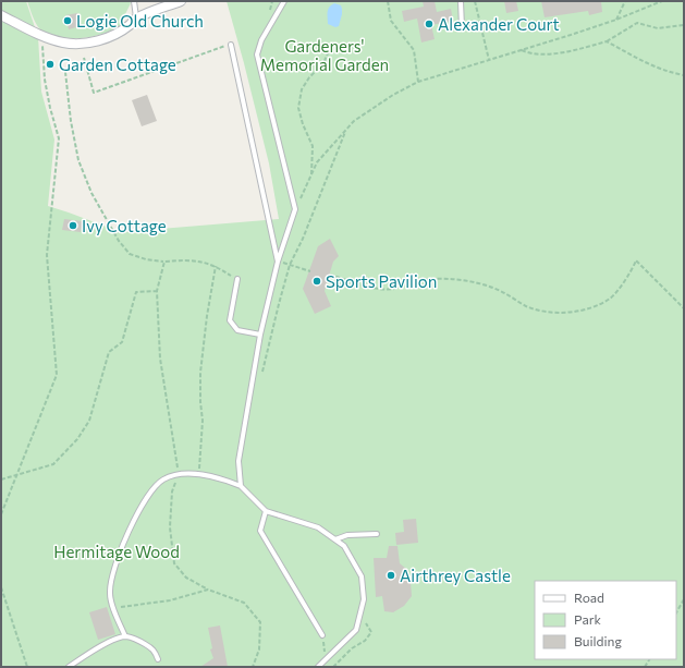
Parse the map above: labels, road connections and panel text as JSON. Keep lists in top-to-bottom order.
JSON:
{
  "parks": ["Gardeners' Memorial Garden", "Hermitage Wood"],
  "places": [
    "Logie Old Church",
    "Alexander Court",
    "Garden Cottage",
    "Ivy Cottage",
    "Sports Pavilion",
    "Airthrey Castle"
  ],
  "legend": ["Road", "Park", "Building"]
}
